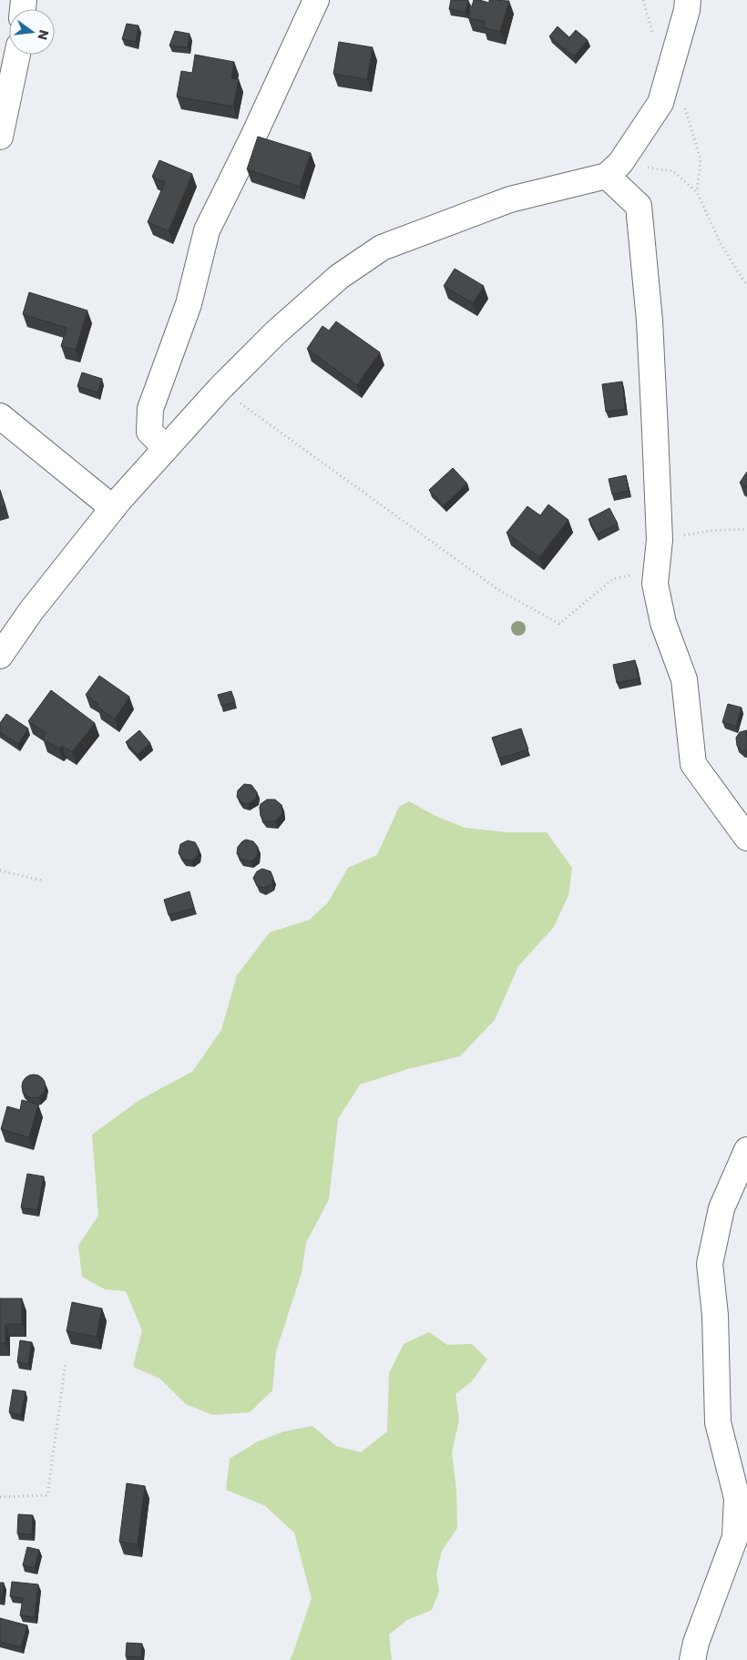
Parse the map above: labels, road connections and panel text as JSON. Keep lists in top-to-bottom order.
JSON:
{
  "north": "right"
}
